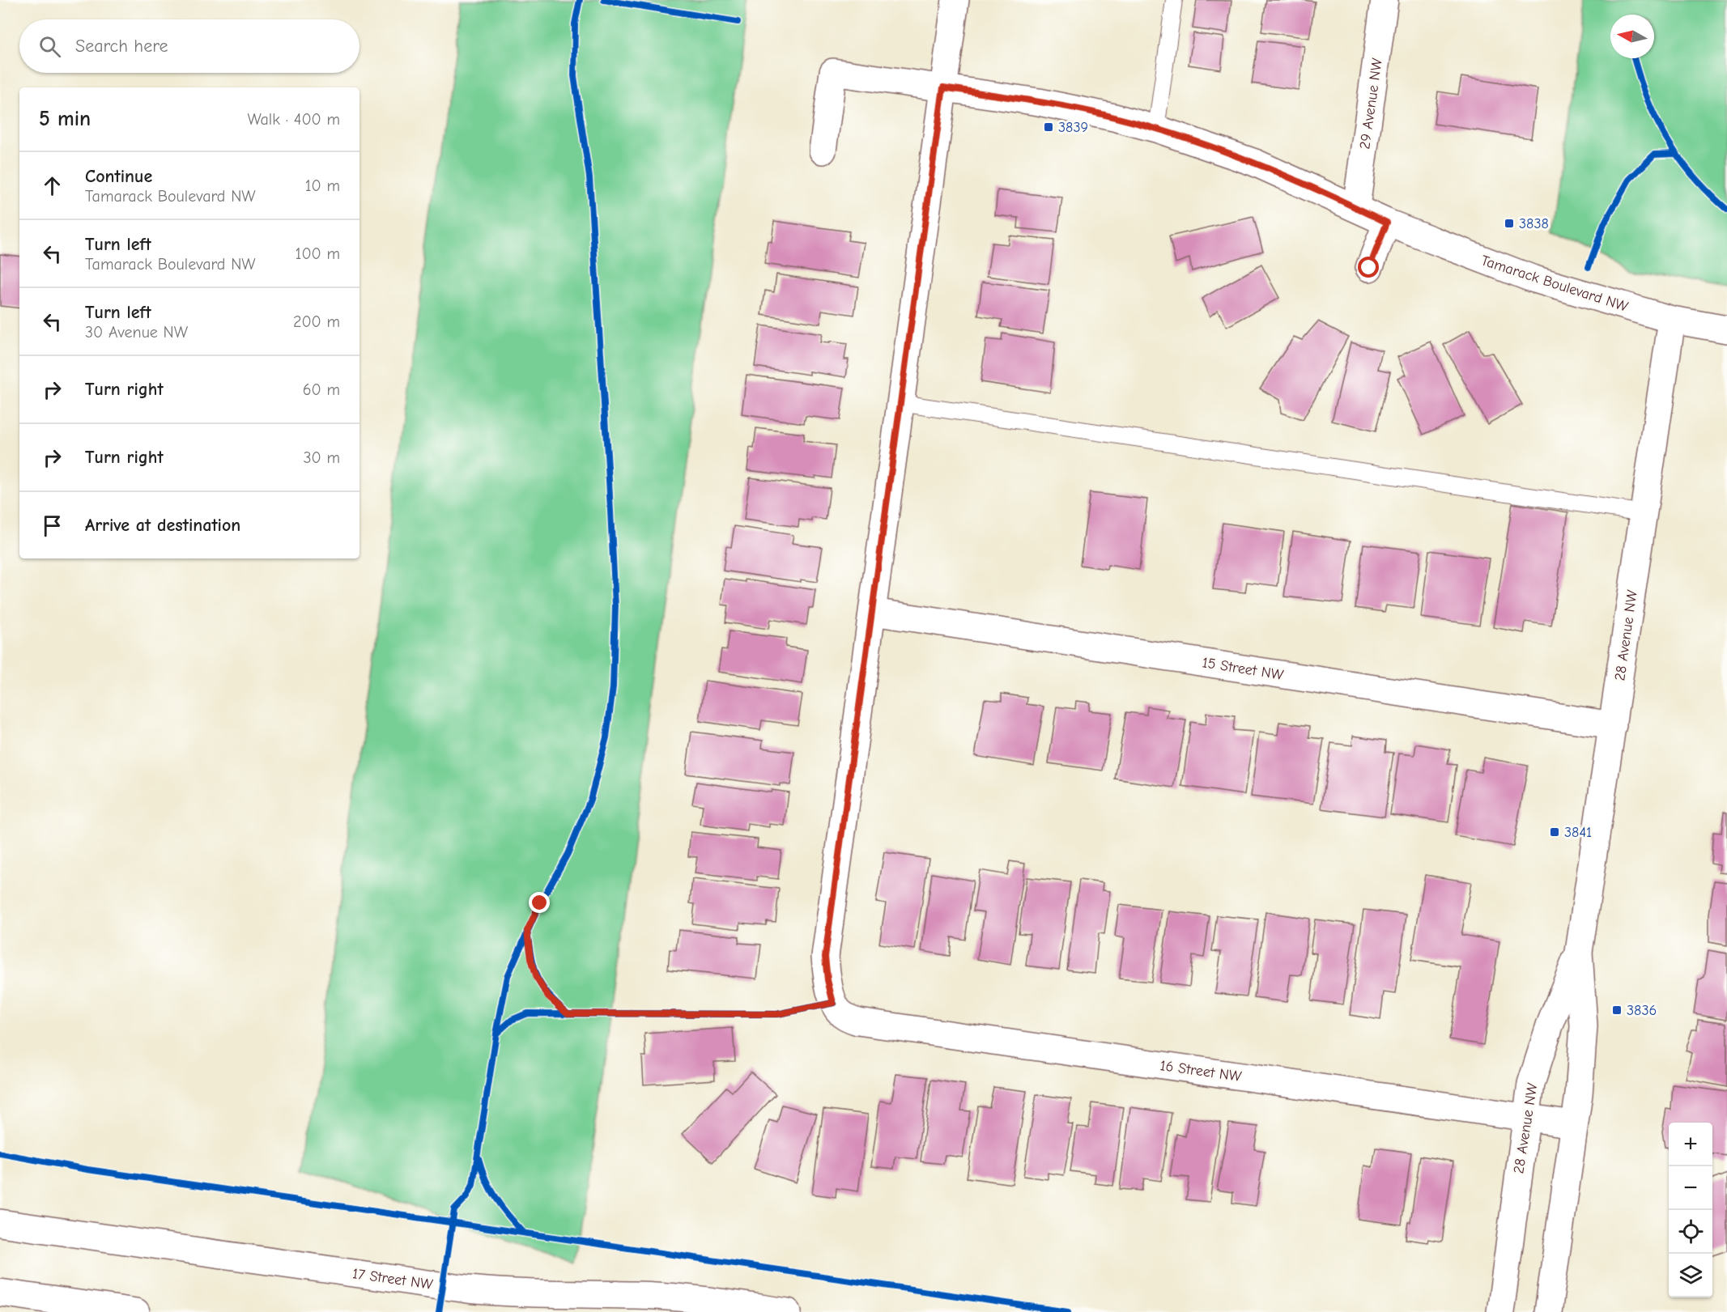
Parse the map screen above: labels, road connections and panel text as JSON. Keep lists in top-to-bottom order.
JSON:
{
  "streets": {
    "street": [
      "29 Avenue NW",
      "Tamarack Boulevard NW",
      "28 Avenue NW",
      "15 Street NW",
      "16 Street NW",
      "17 Street NW"
    ]
  },
  "crossings": [
    ["29 Avenue NW", "Tamarack Boulevard NW"],
    ["Tamarack Boulevard NW", "28 Avenue NW"],
    ["28 Avenue NW", "15 Street NW"],
    ["28 Avenue NW", "16 Street NW"],
    ["15 Street NW", "16 Street NW"]
  ],
  "places": {
    "transit": [
      "3839",
      "3838",
      "3841",
      "3836"
    ]
  },
  "north": "left",
  "page": {
    "search": "Search here",
    "heading": ["5 min", "Walk · 400 m"],
    "list": [
      ["Continue", "Tamarack Boulevard NW", "10 m"],
      ["Turn left", "Tamarack Boulevard NW", "100 m"],
      ["Turn left", "30 Avenue NW", "200 m"],
      ["Turn right", "60 m"],
      ["Turn right", "30 m"],
      "Arrive at destination"
    ],
    "map_buttons": ["+", "−"]
  }
}
